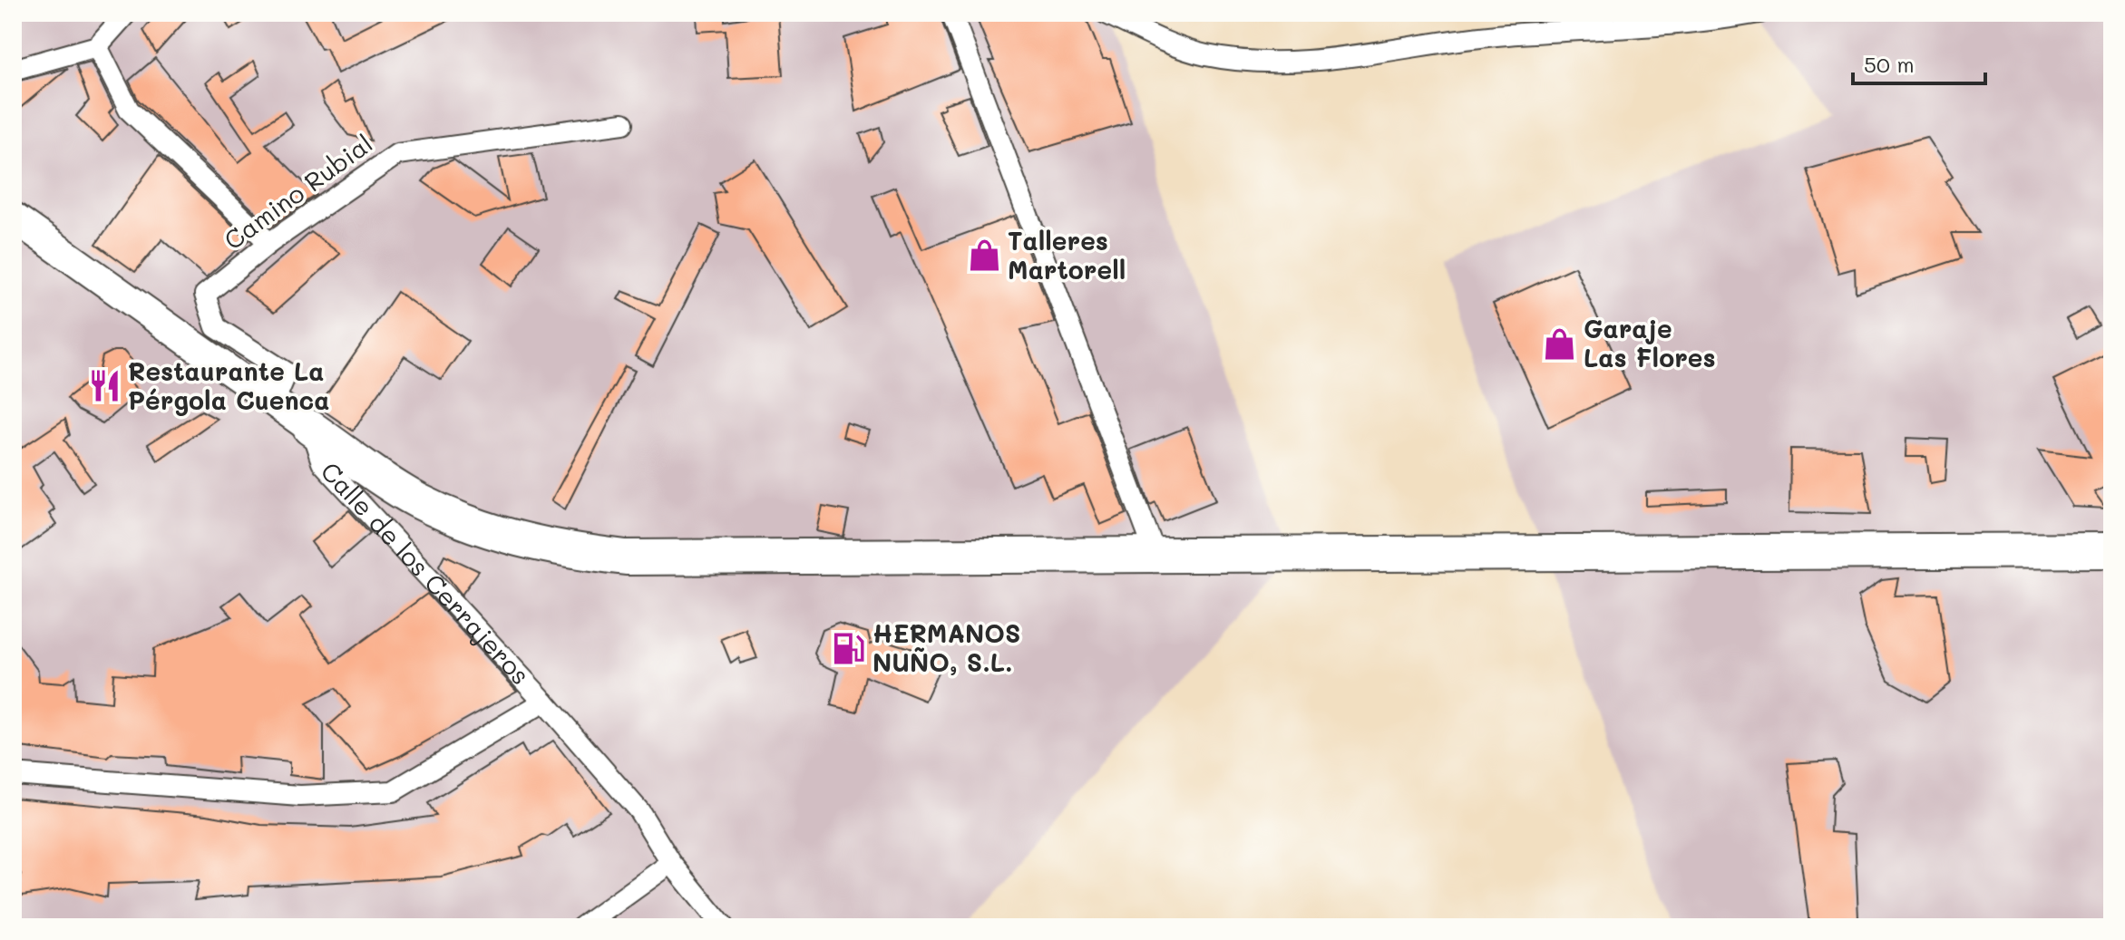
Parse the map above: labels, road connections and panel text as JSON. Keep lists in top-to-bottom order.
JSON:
{
  "streets": {
    "street": ["Camino Rubial", "Calle de los Cerrajeros"]
  },
  "places": {
    "shop": ["Talleres Martorell", "Garaje Las Flores"],
    "restaurant": ["Restaurante La Pérgola Cuenca"],
    "fuel station": ["HERMANOS NUÑO, S.L."]
  },
  "scale_bar": "50 m"
}
